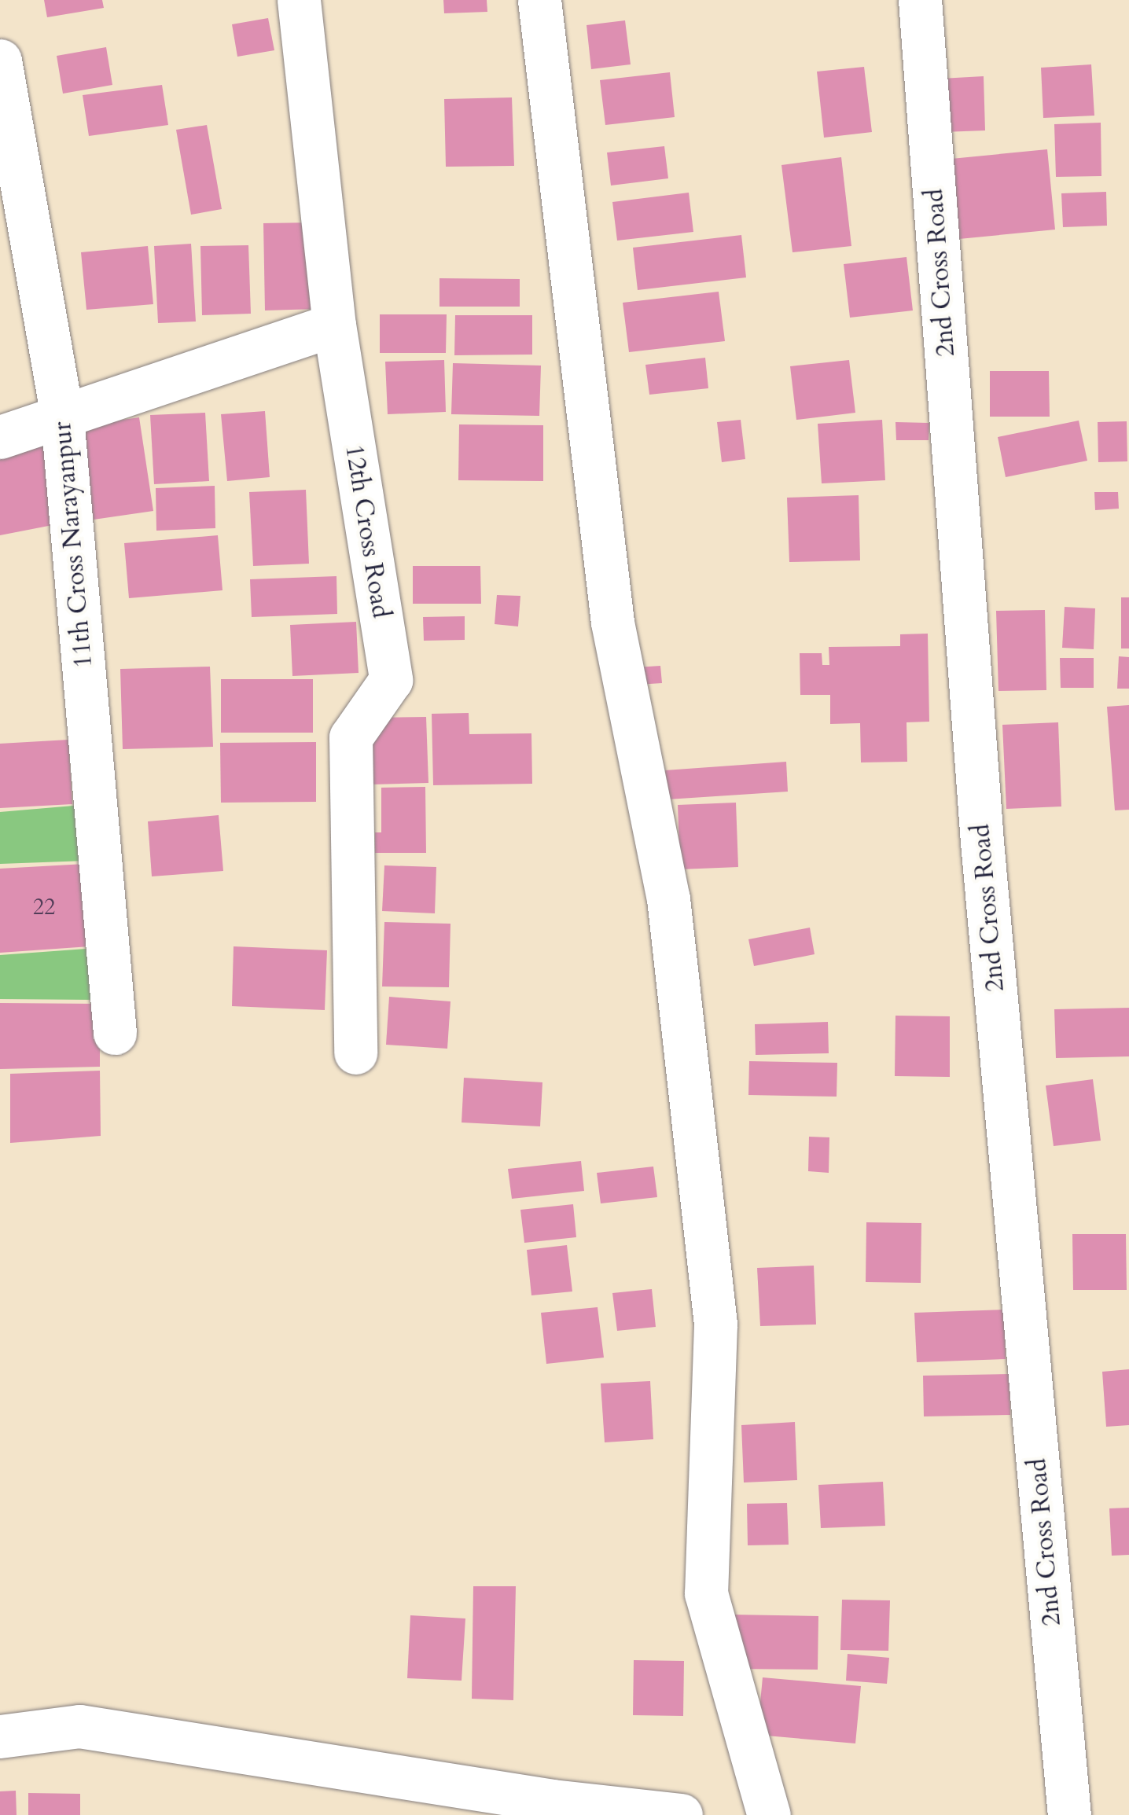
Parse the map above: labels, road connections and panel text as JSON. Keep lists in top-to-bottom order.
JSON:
{
  "streets": {
    "street": ["2nd Cross Road", "12th Cross Road", "11th Cross Narayanpur"]
  },
  "house_numbers": ["22"]
}
